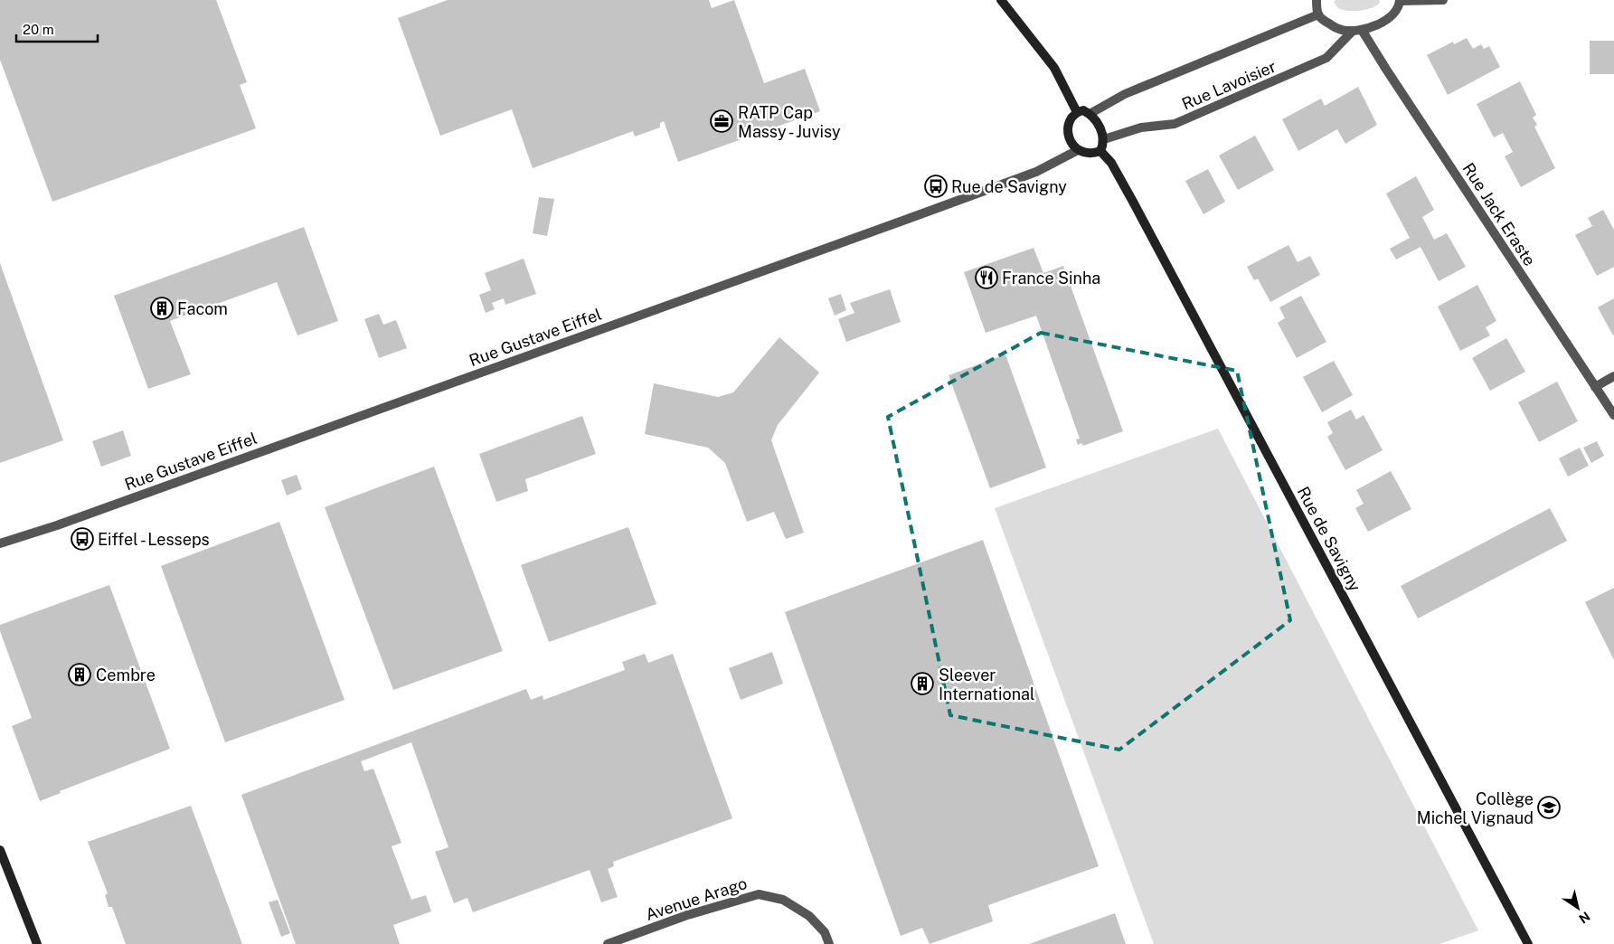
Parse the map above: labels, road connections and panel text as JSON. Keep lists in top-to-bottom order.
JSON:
{
  "streets": {
    "street": [
      "Rue Lavoisier",
      "Rue Jack Eraste",
      "Rue Gustave Eiffel",
      "Rue de Savigny",
      "Avenue Arago"
    ]
  },
  "crossings": [
    ["Rue Lavoisier", "Rue Jack Eraste"],
    ["Rue Lavoisier", "Rue Gustave Eiffel"],
    ["Rue Lavoisier", "Rue de Savigny"],
    ["Rue Gustave Eiffel", "Rue de Savigny"]
  ],
  "places": {
    "office": ["RATP Cap Massy - Juvisy"],
    "bus stop": ["Rue de Savigny", "Eiffel - Lesseps"],
    "restaurant": ["France Sinha"],
    "building": ["Facom", "Cembre", "Sleever International"],
    "school or university": ["Collège Michel Vignaud"]
  },
  "scale_bar": "20 m",
  "north": "bottom right"
}
